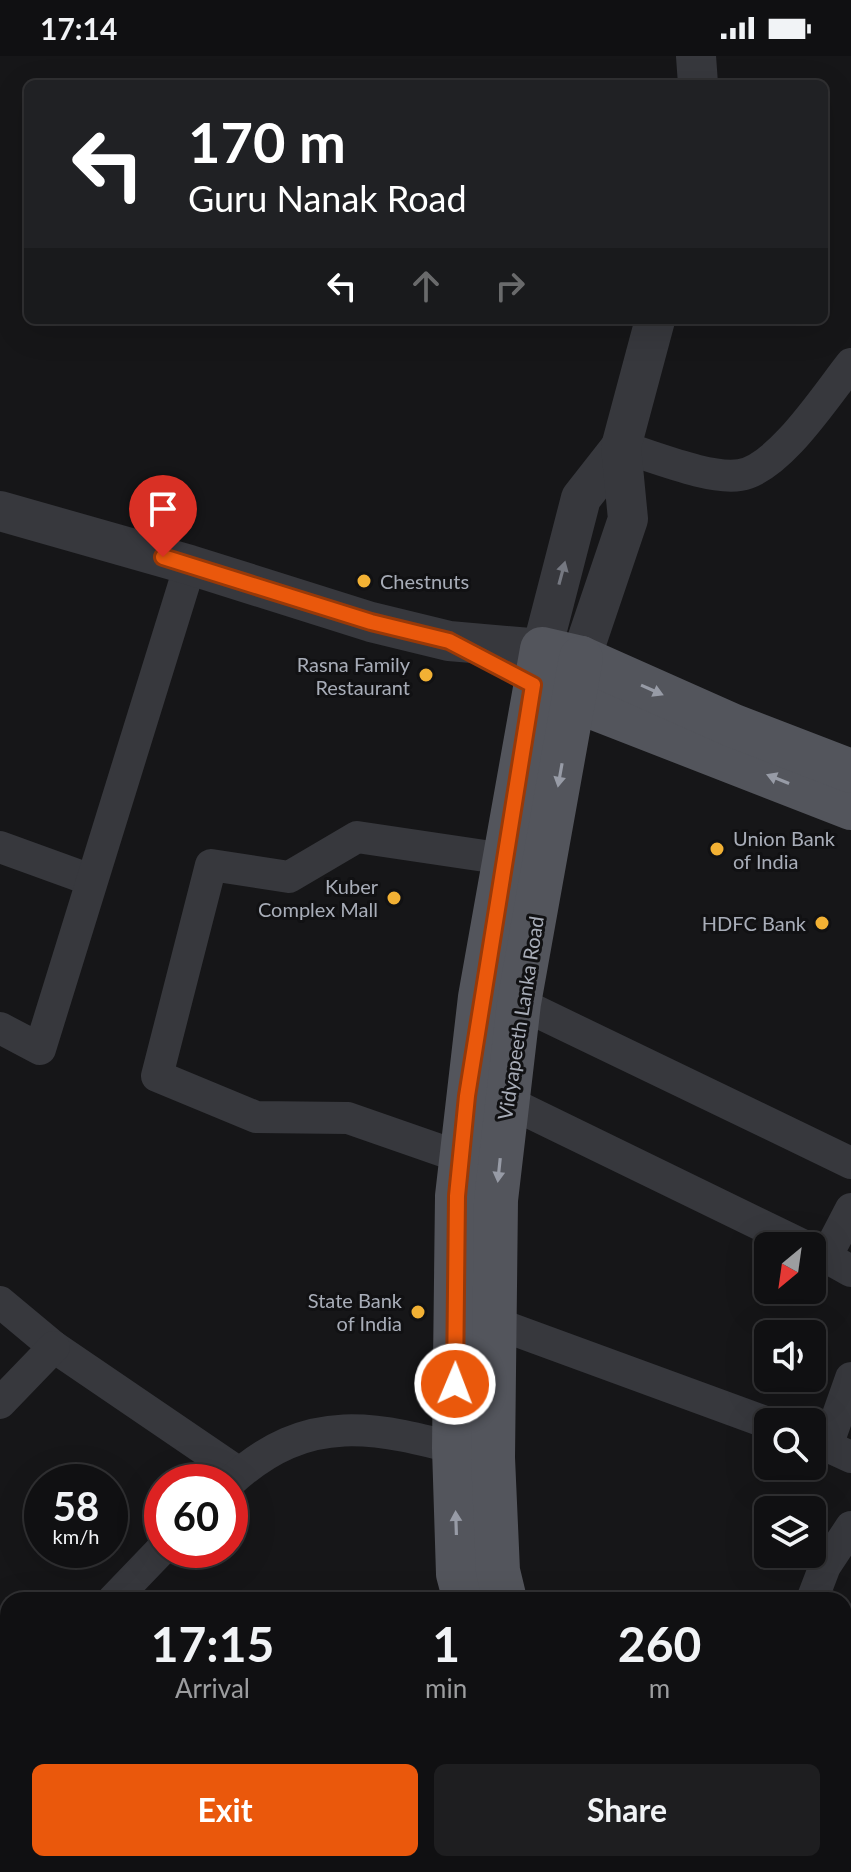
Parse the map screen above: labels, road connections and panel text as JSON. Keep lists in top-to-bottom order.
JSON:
{
  "streets": {
    "main road": ["Vidyapeeth Lanka Road"]
  },
  "places": [
    "Chestnuts",
    "Rasna Family Restaurant",
    "Union Bank of India",
    "Kuber Complex Mall",
    "HDFC Bank",
    "State Bank of India"
  ],
  "north": "bottom left",
  "page": {
    "status": "17:14",
    "turn": ["170 m", "Guru Nanak Road"],
    "speed": "58 km/h",
    "limit": "60",
    "eta": [
      "17:15",
      "Arrival",
      "1",
      "min",
      "260",
      "m"
    ],
    "buttons": ["Exit", "Share"]
  }
}
